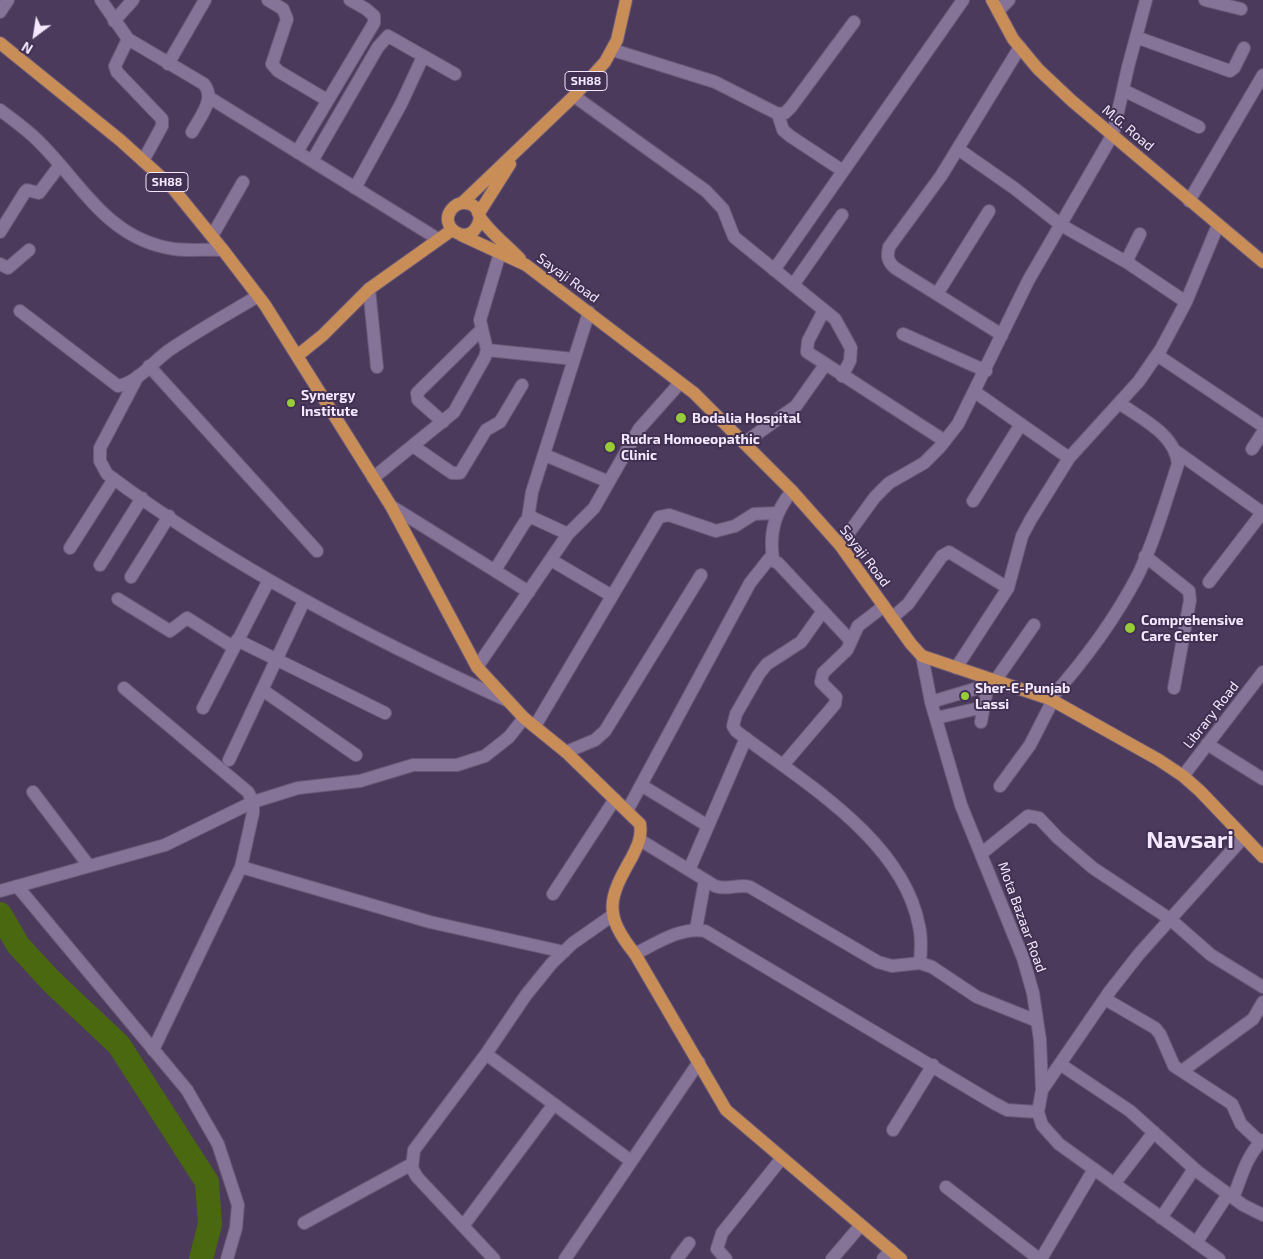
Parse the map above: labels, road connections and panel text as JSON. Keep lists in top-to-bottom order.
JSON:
{
  "streets": {
    "main road": ["SH88", "M.G. Road", "Sayaji Road"],
    "street": ["Library Road", "Mota Bazaar Road"]
  },
  "crossings": [
    ["SH88", "Sayaji Road"],
    ["Sayaji Road", "Mota Bazaar Road"]
  ],
  "districts": ["Navsari"],
  "places": [
    "Synergy Institute",
    "Bodalia Hospital",
    "Rudra Homoeopathic Clinic",
    "Comprehensive Care Center",
    "Sher-E-Punjab Lassi"
  ],
  "north": "bottom left"
}
